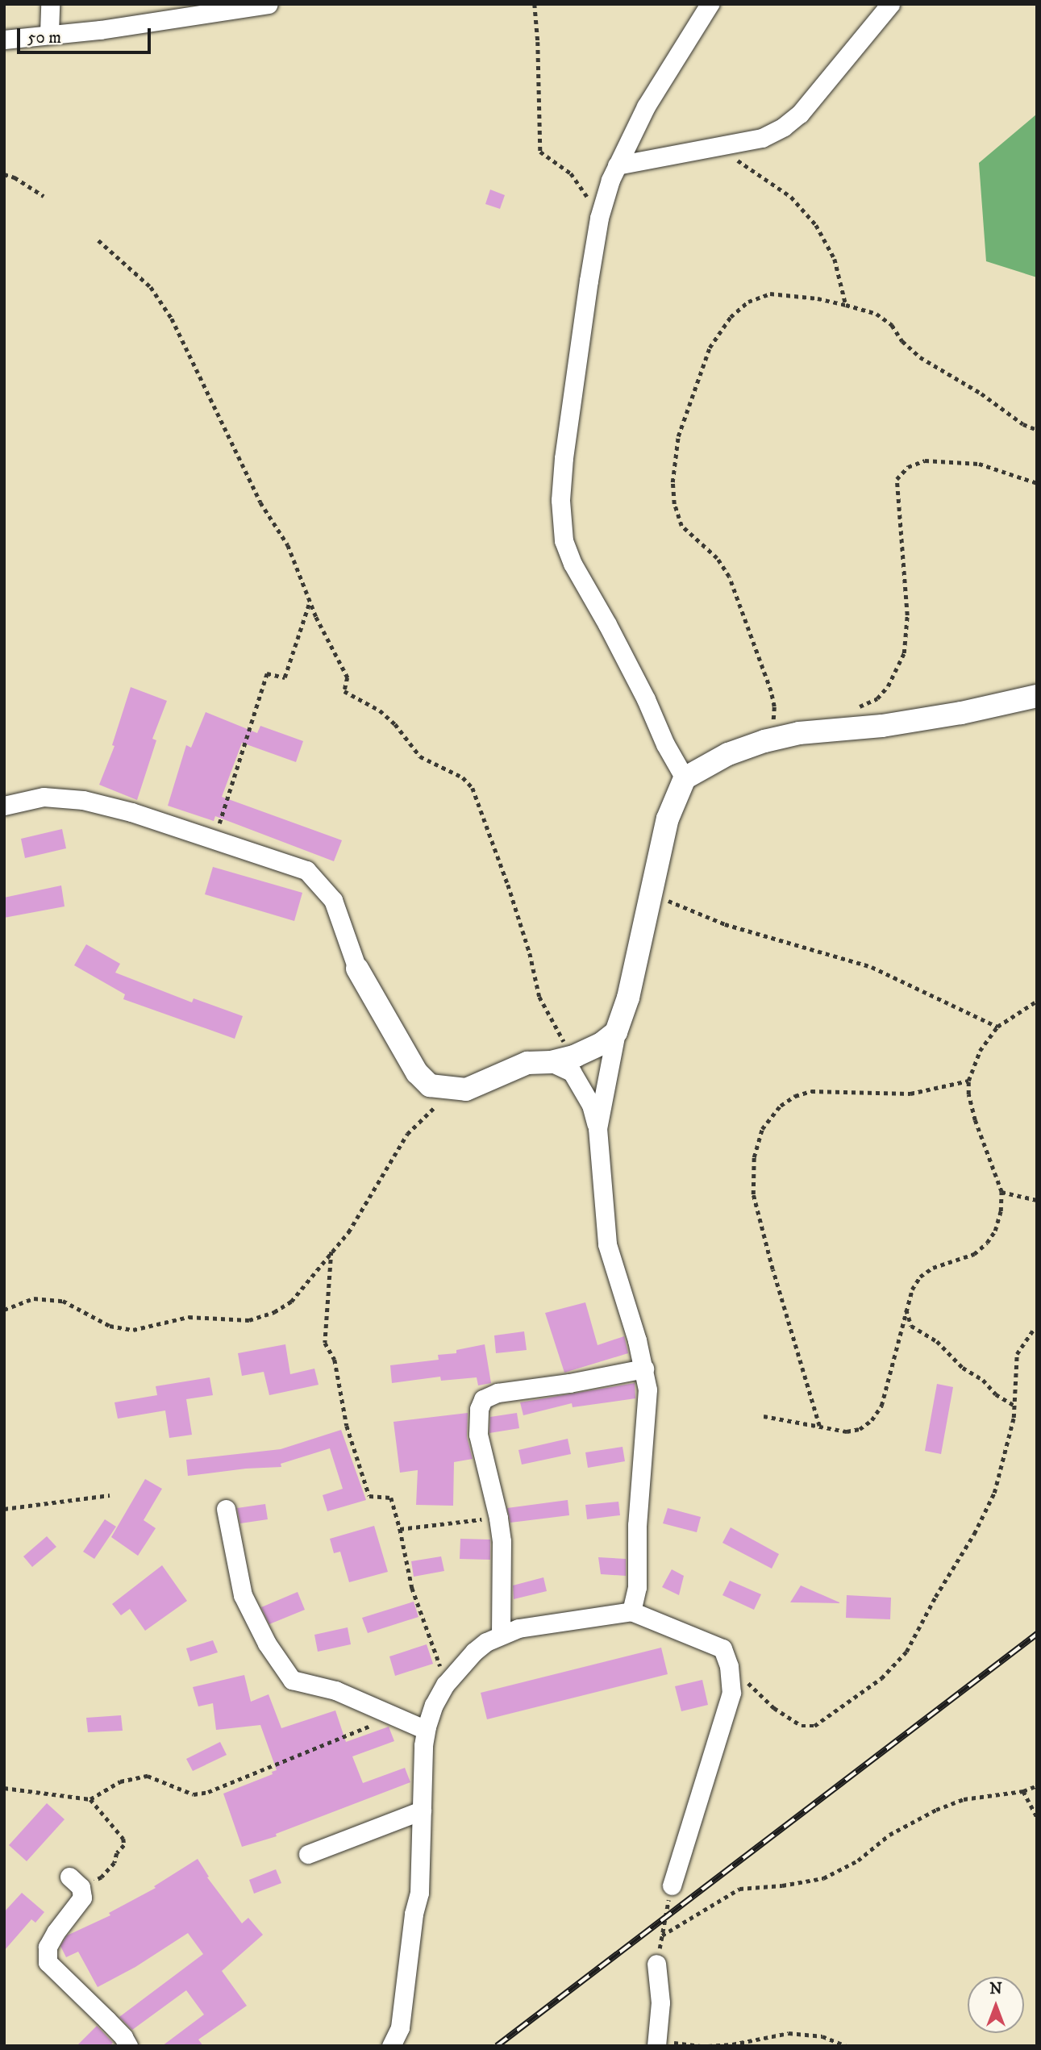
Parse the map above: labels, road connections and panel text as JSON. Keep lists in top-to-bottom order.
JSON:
{
  "scale_bar": "50 m",
  "north": "top"
}
